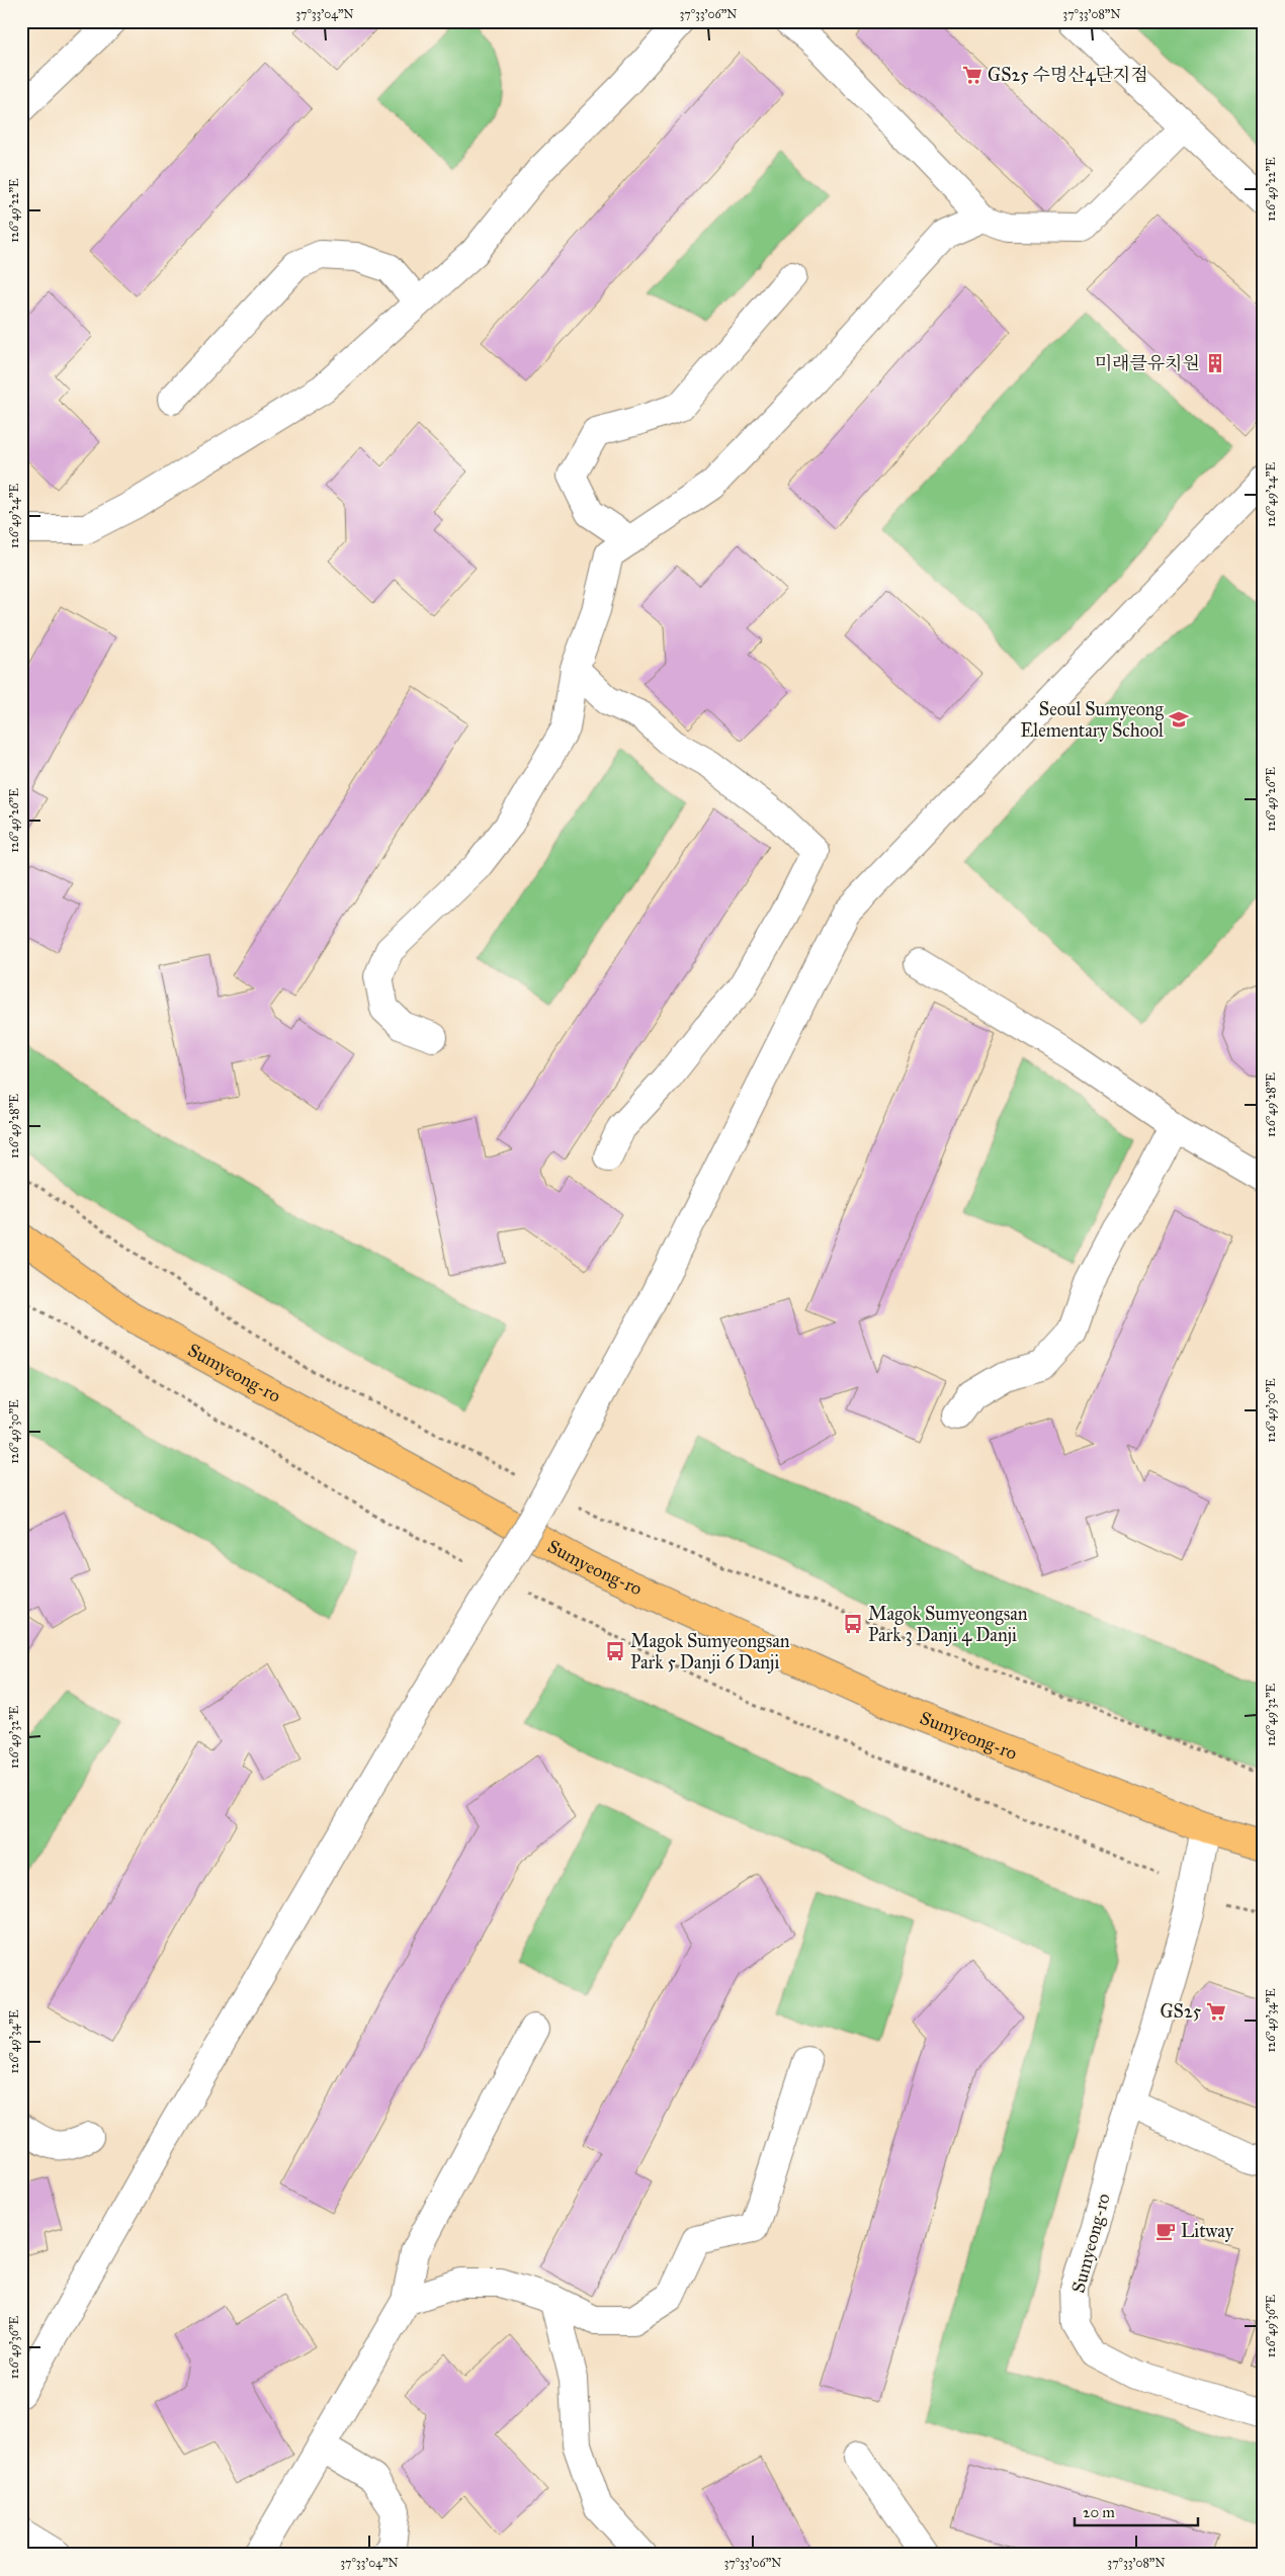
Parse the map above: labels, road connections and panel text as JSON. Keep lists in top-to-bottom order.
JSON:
{
  "streets": {
    "main road": ["Sumyeong-ro"]
  },
  "places": {
    "supermarket": ["GS25 수명산4단지점", "GS25"],
    "building": ["미래클유치원"],
    "school or university": ["Seoul Sumyeong Elementary School"],
    "bus stop": ["Magok Sumyeongsan Park 3 Danji 4 Danji", "Magok Sumyeongsan Park 5 Danji 6 Danji"],
    "cafe": ["Litway"]
  },
  "scale_bar": "20 m",
  "coordinates": [
    "37°33'04\"N",
    "37°33'06\"N",
    "37°33'08\"N",
    "126°49'22\"E",
    "126°49'24\"E",
    "126°49'26\"E",
    "126°49'28\"E",
    "126°49'30\"E",
    "126°49'32\"E",
    "126°49'34\"E",
    "126°49'36\"E"
  ]
}
